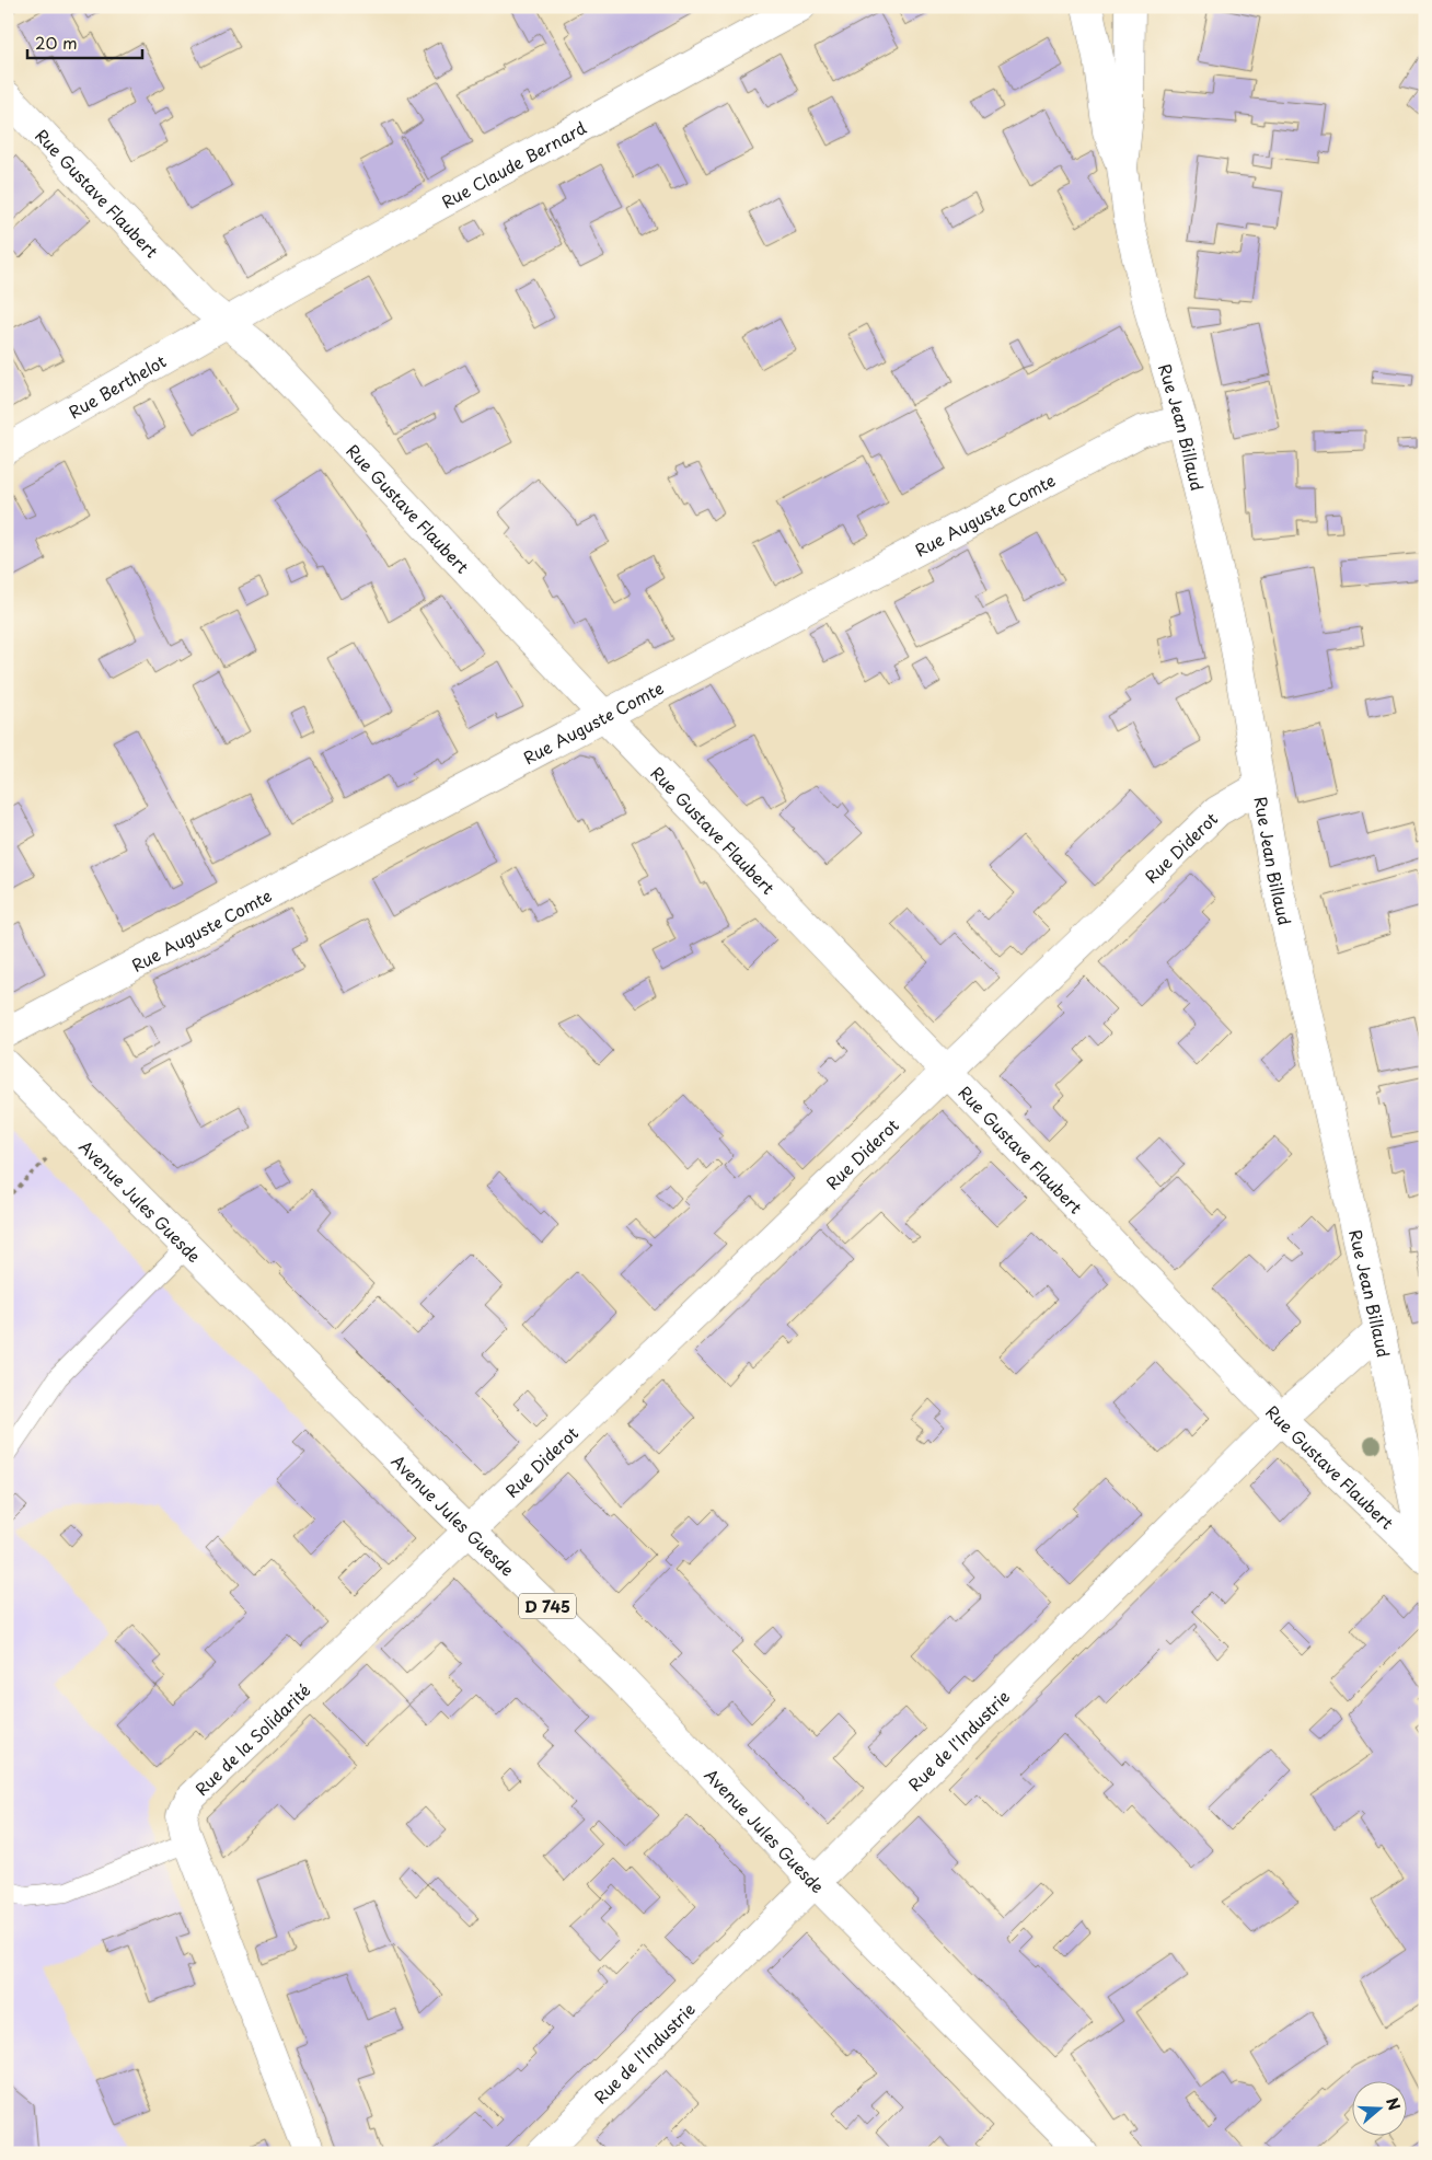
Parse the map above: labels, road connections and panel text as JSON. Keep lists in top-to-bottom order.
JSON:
{
  "streets": {
    "street": [
      "Rue Claude Bernard",
      "Rue Gustave Flaubert",
      "Rue Berthelot",
      "Rue Jean Billaud",
      "Rue Auguste Comte",
      "Rue Diderot",
      "Avenue Jules Guesde",
      "D 745",
      "Rue de la Solidarité",
      "Rue de l'Industrie"
    ]
  },
  "crossings": [
    ["Rue Claude Bernard", "Rue Gustave Flaubert"],
    ["Rue Claude Bernard", "Rue Berthelot"],
    ["Rue Gustave Flaubert", "Rue Berthelot"],
    ["Rue Gustave Flaubert", "Rue Jean Billaud"],
    ["Rue Gustave Flaubert", "Rue Auguste Comte"],
    ["Rue Gustave Flaubert", "Rue Diderot"],
    ["Rue Gustave Flaubert", "Rue de l'Industrie"],
    ["Rue Jean Billaud", "Rue Auguste Comte"],
    ["Rue Jean Billaud", "Rue Diderot"],
    ["Rue Jean Billaud", "Rue de l'Industrie"],
    ["Rue Diderot", "Avenue Jules Guesde"],
    ["Rue Diderot", "Rue de la Solidarité"],
    ["Avenue Jules Guesde", "Rue de la Solidarité"],
    ["Avenue Jules Guesde", "Rue de l'Industrie"]
  ],
  "scale_bar": "20 m",
  "north": "right"
}
